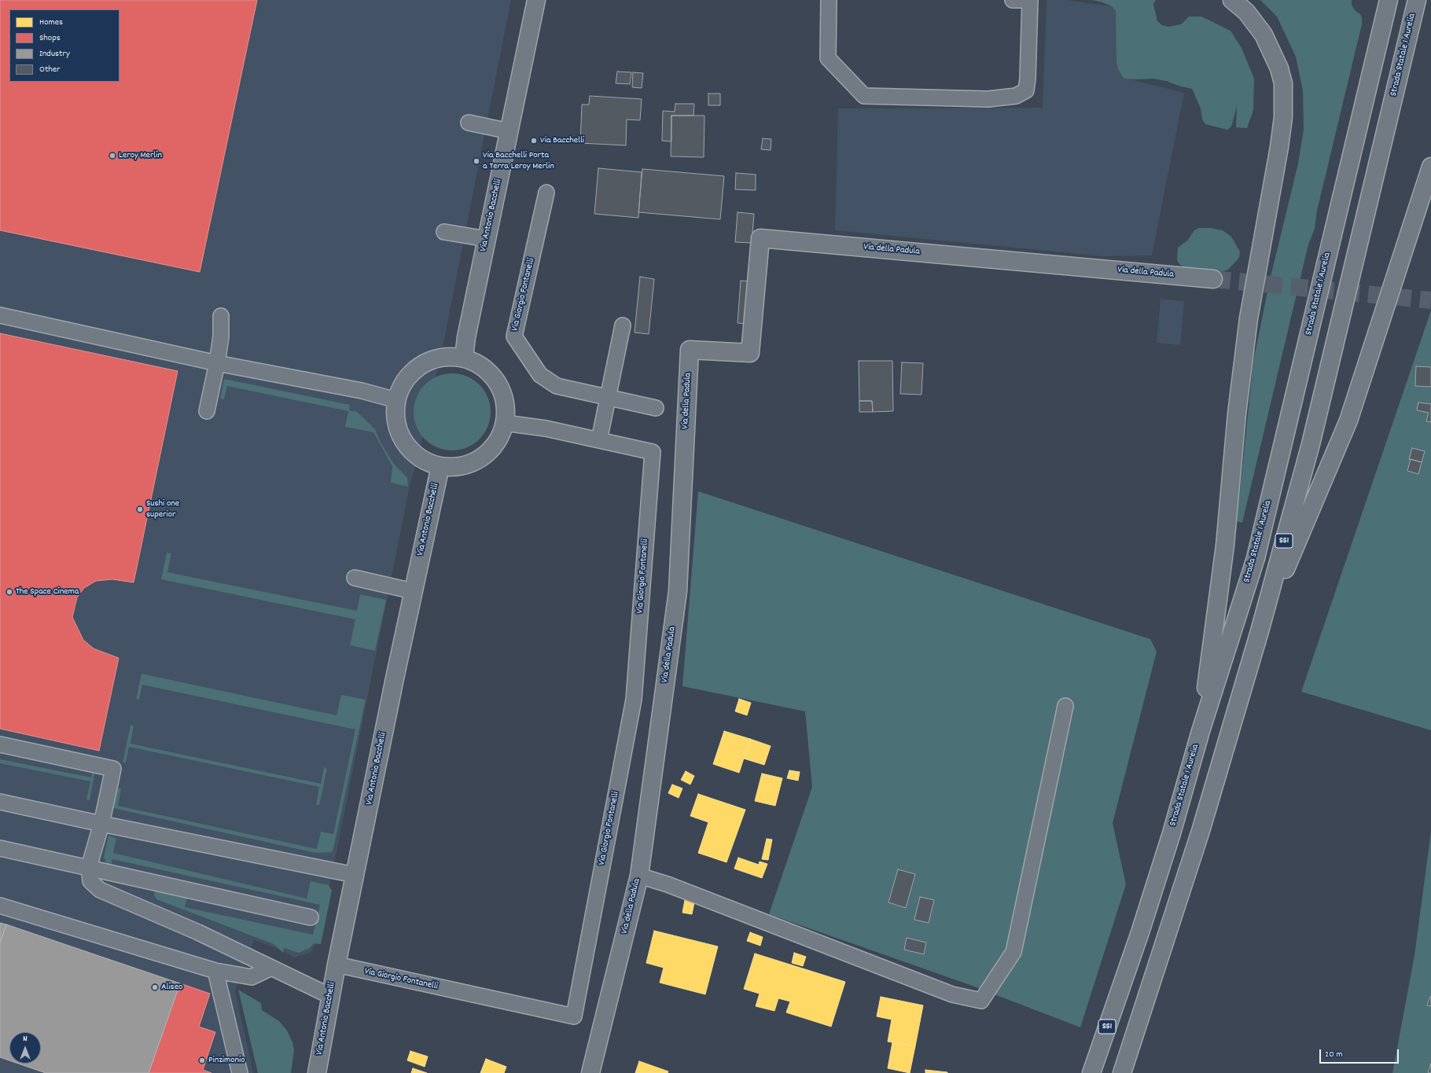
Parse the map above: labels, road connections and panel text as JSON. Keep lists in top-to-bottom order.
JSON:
{
  "streets": {
    "main road": [
      "Strada Statale 1 Aurelia",
      "Via Antonio Bacchelli",
      "Via della Padula",
      "SS1"
    ],
    "lane": ["Via Giorgio Fontanelli"]
  },
  "crossings": [
    ["Via Antonio Bacchelli", "Via Giorgio Fontanelli"]
  ],
  "places": [
    "Via Bacchelli",
    "Leroy Merlin",
    "Via Bacchelli Porta a Terra Leroy Merlin",
    "Sushi one superior",
    "The Space Cinema",
    "Aliseo",
    "Pinzimonio"
  ],
  "legend": [
    "Homes",
    "Shops",
    "Industry",
    "Other"
  ],
  "scale_bar": "20 m",
  "north": "top"
}
